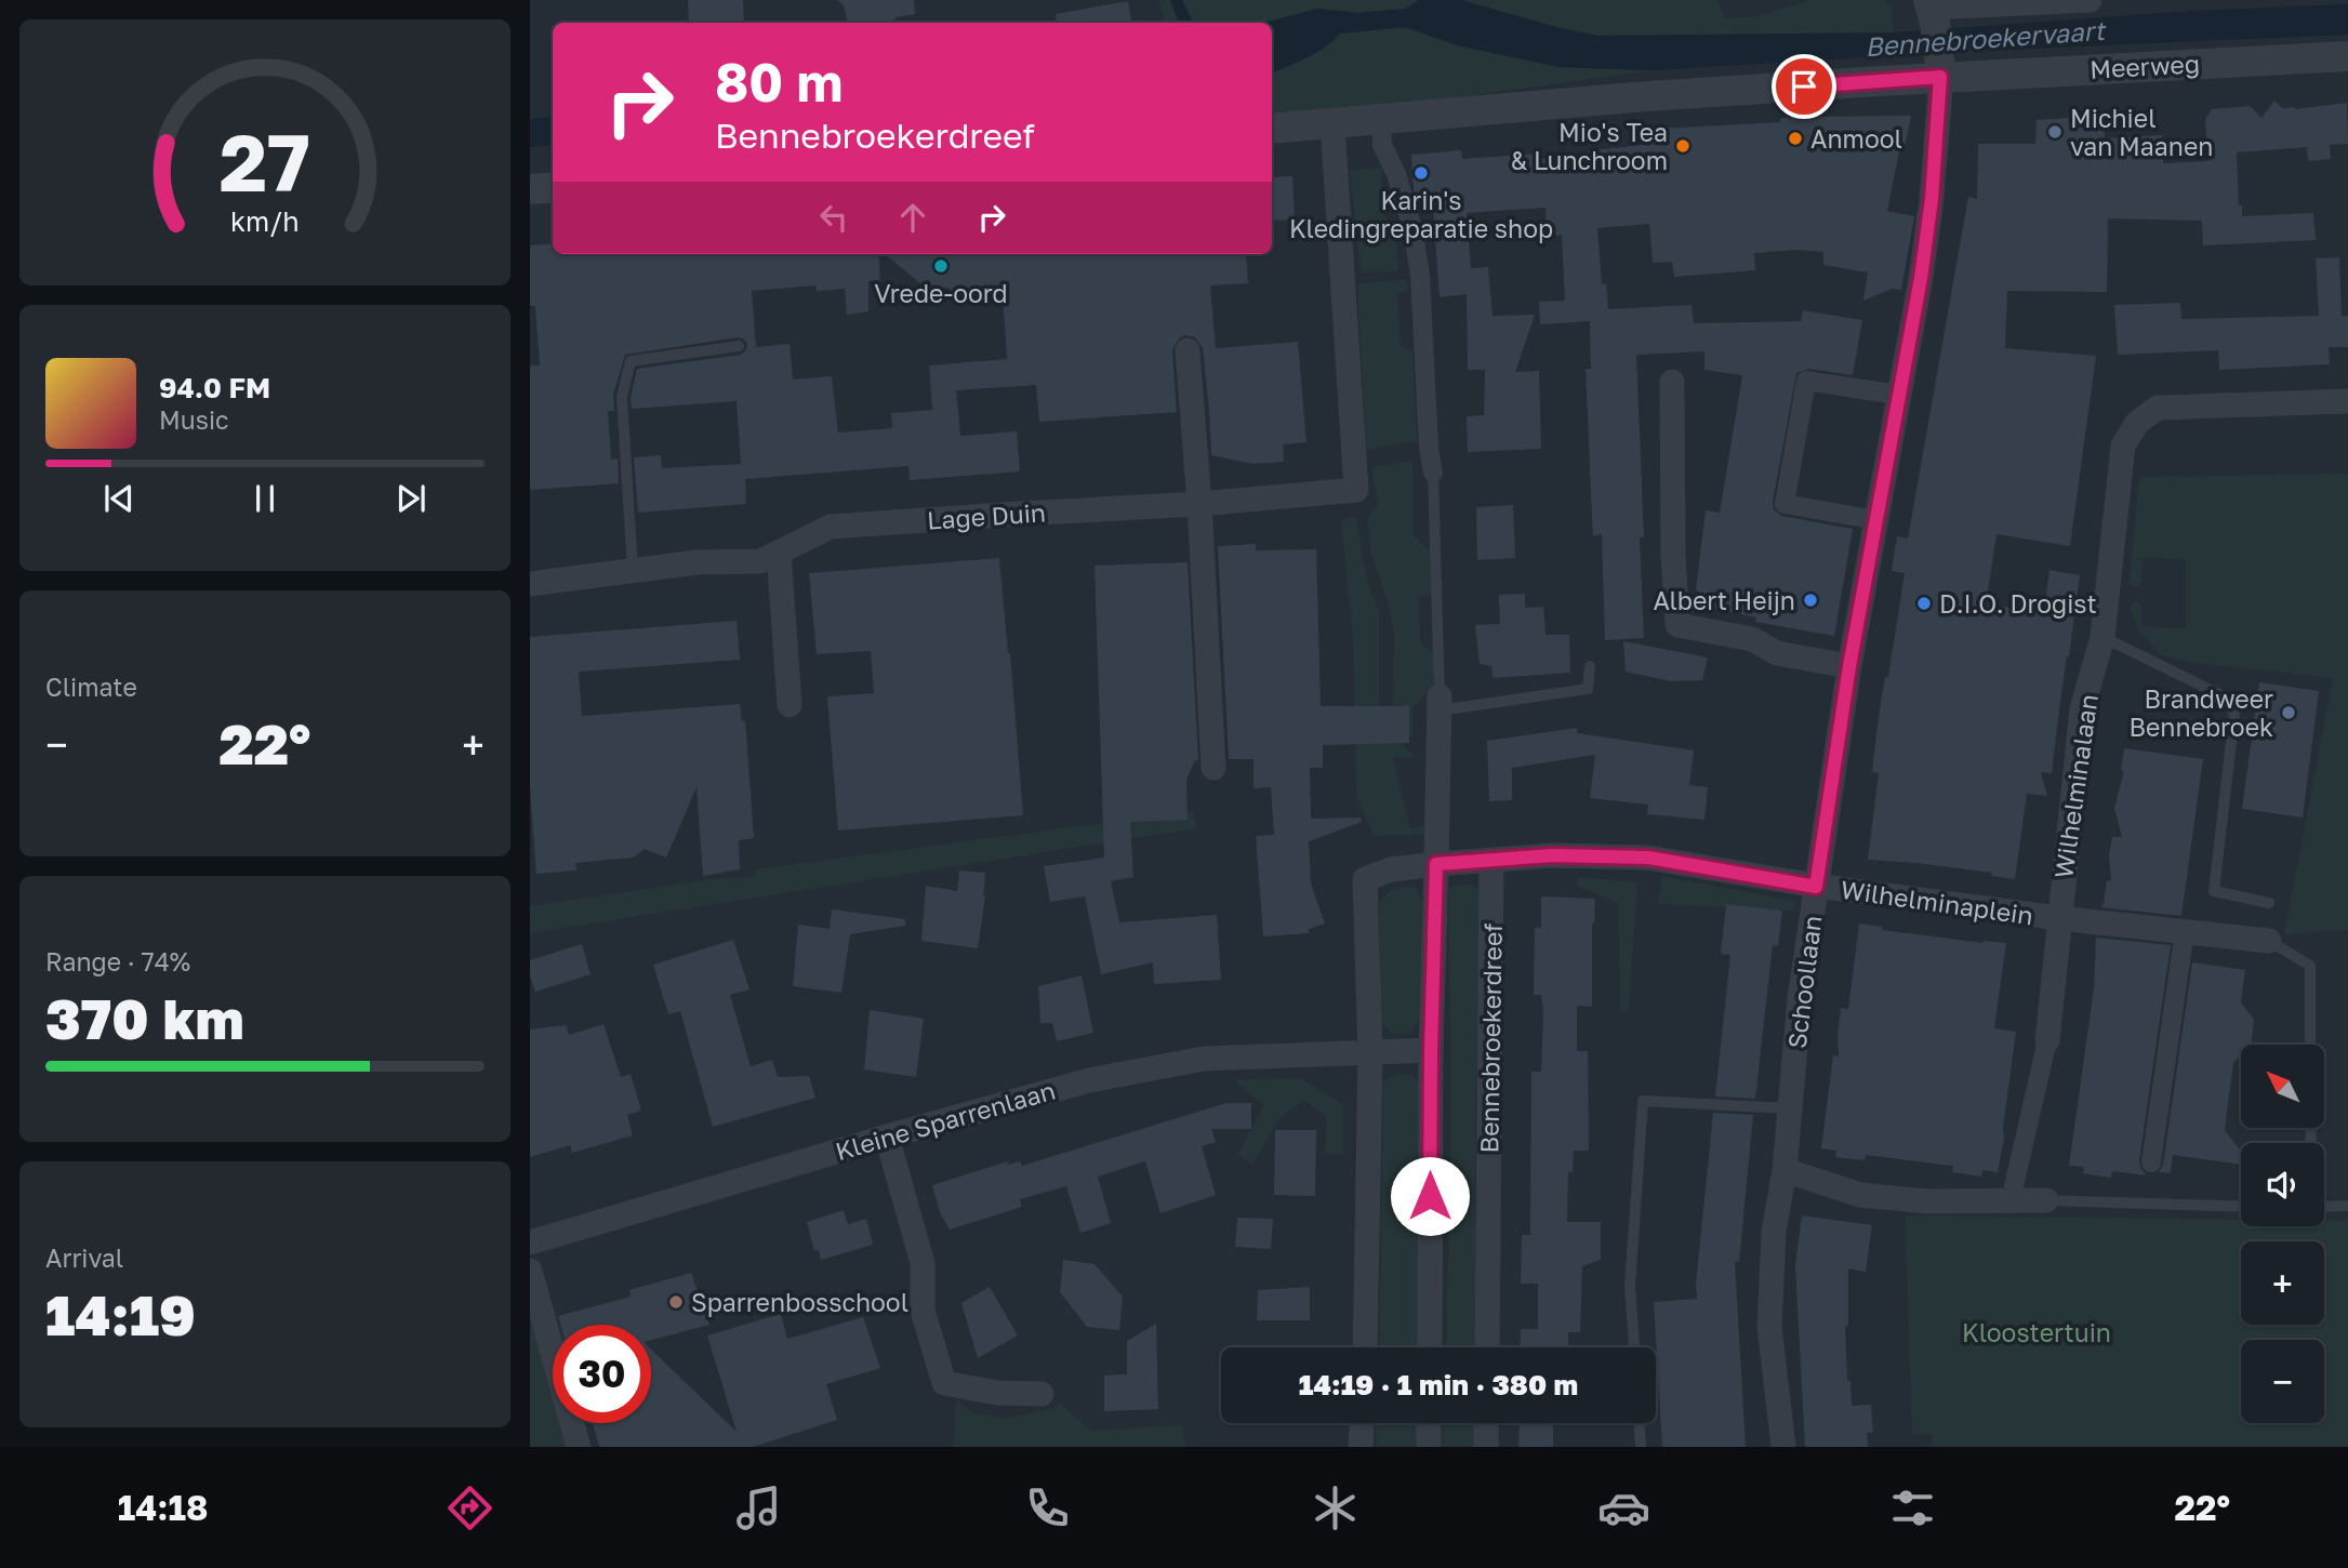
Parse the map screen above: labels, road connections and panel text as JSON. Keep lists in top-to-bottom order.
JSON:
{
  "streets": {
    "street": [
      "Meerweg",
      "Lage Duin",
      "Wilhelminalaan",
      "Wilhelminaplein",
      "Schoollaan",
      "Bennebroekerdreef",
      "Kleine Sparrenlaan"
    ]
  },
  "crossings": [
    ["Meerweg", "Lage Duin"],
    ["Meerweg", "Schoollaan"],
    ["Wilhelminalaan", "Wilhelminaplein"],
    ["Wilhelminaplein", "Schoollaan"],
    ["Wilhelminaplein", "Bennebroekerdreef"]
  ],
  "water": ["Bennebroekervaart"],
  "parks": ["Kloostertuin"],
  "places": [
    "Michiel van Maanen",
    "Anmool",
    "Mio's Tea & Lunchroom",
    "Karin's Kledingreparatie shop",
    "Vrede-oord",
    "Albert Heijn",
    "D.I.O. Drogist",
    "Brandweer Bennebroek",
    "Sparrenbosschool"
  ],
  "north": "top left",
  "page": {
    "turn": ["80 m", "Bennebroekerdreef"],
    "song": ["94.0 FM", "Music"],
    "tile": [
      "Climate",
      ["Range · 74%", "370 km"],
      ["Arrival", "14:19"]
    ],
    "heat": ["−", "22°", "+"],
    "map_buttons": ["+", "−"],
    "limit": "30",
    "trip": "14:19 · 1 min · 380 m",
    "tabs": ["14:18", "22°"],
    "gauge": ["27", "km/h"]
  }
}
